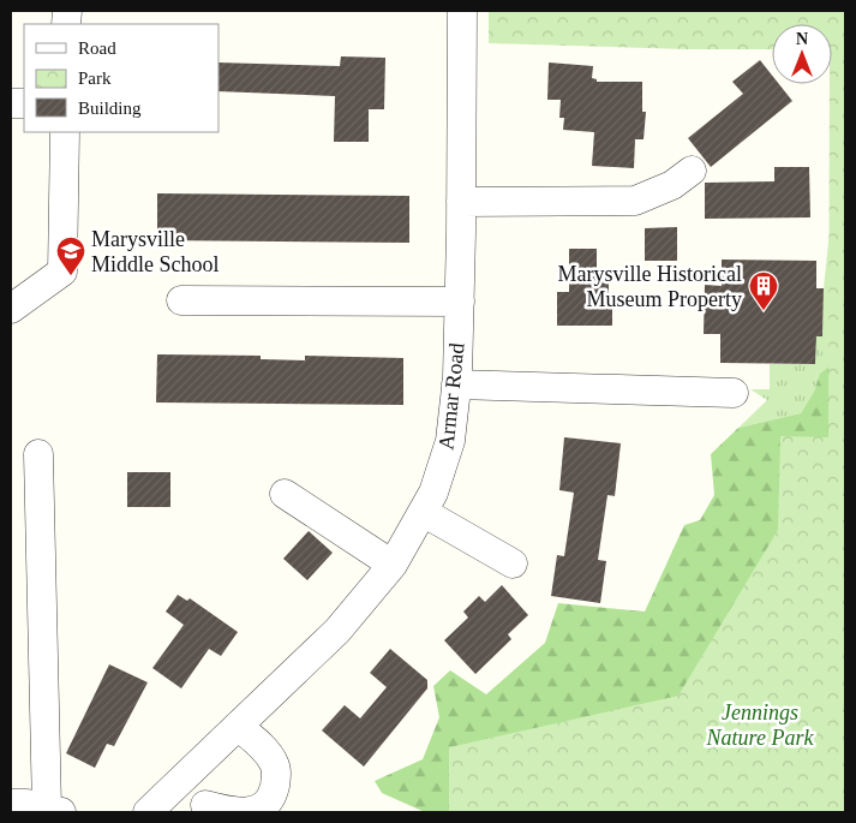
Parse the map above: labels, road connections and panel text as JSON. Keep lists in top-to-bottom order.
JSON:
{
  "streets": {
    "street": ["Armar Road"]
  },
  "parks": ["Jennings Nature Park"],
  "places": {
    "school or university": ["Marysville Middle School"],
    "building": ["Marysville Historical Museum Property"]
  },
  "legend": ["Road", "Park", "Building"],
  "north": "top"
}
